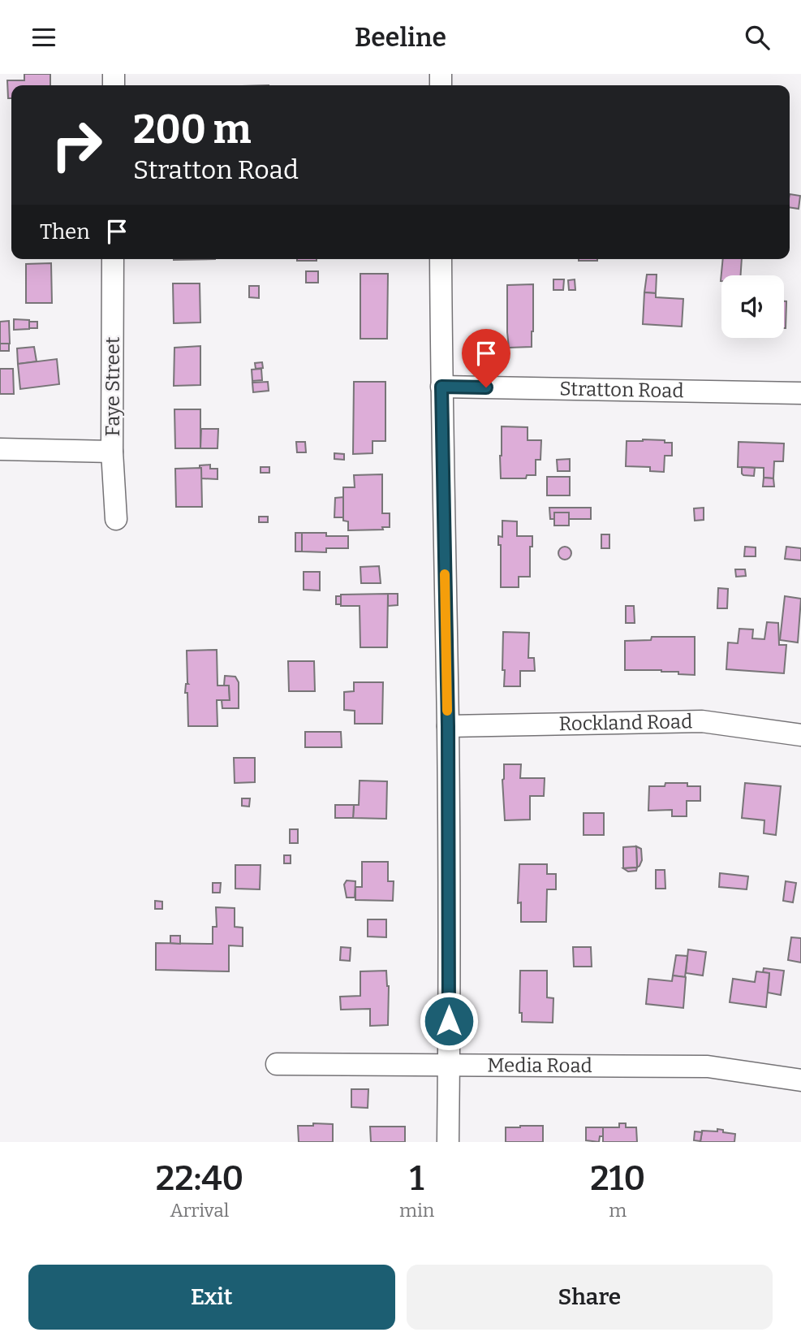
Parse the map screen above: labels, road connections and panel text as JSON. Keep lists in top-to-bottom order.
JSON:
{
  "streets": {
    "street": [
      "Faye Street",
      "Stratton Road",
      "Rockland Road",
      "Media Road"
    ]
  },
  "page": {
    "header": "Beeline",
    "turn": ["200 m", "Stratton Road"],
    "then": "Then",
    "eta": [
      "22:40",
      "Arrival",
      "1",
      "min",
      "210",
      "m"
    ],
    "buttons": ["Exit", "Share"]
  }
}
